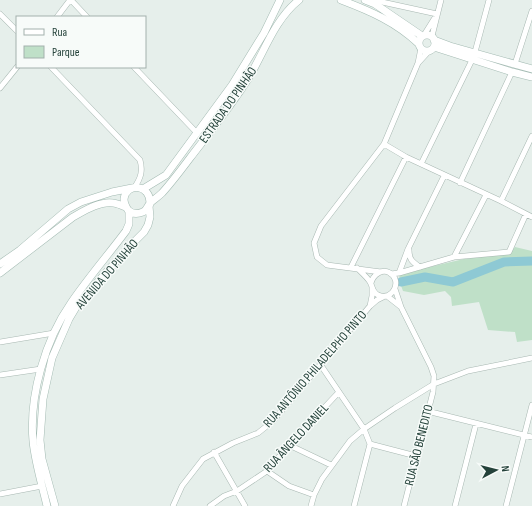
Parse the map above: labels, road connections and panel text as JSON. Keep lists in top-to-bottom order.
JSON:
{
  "streets": {
    "street": [
      "ESTRADA DO PINHÃO",
      "AVENIDA DO PINHÃO",
      "RUA ANTÔNIO PHILADELPHO PINTO",
      "RUA ÂNGELO DANIEL",
      "RUA SÃO BENEDITO"
    ]
  },
  "crossings": [
    ["ESTRADA DO PINHÃO", "AVENIDA DO PINHÃO"]
  ],
  "legend": ["Rua", "Parque"],
  "north": "right"
}
